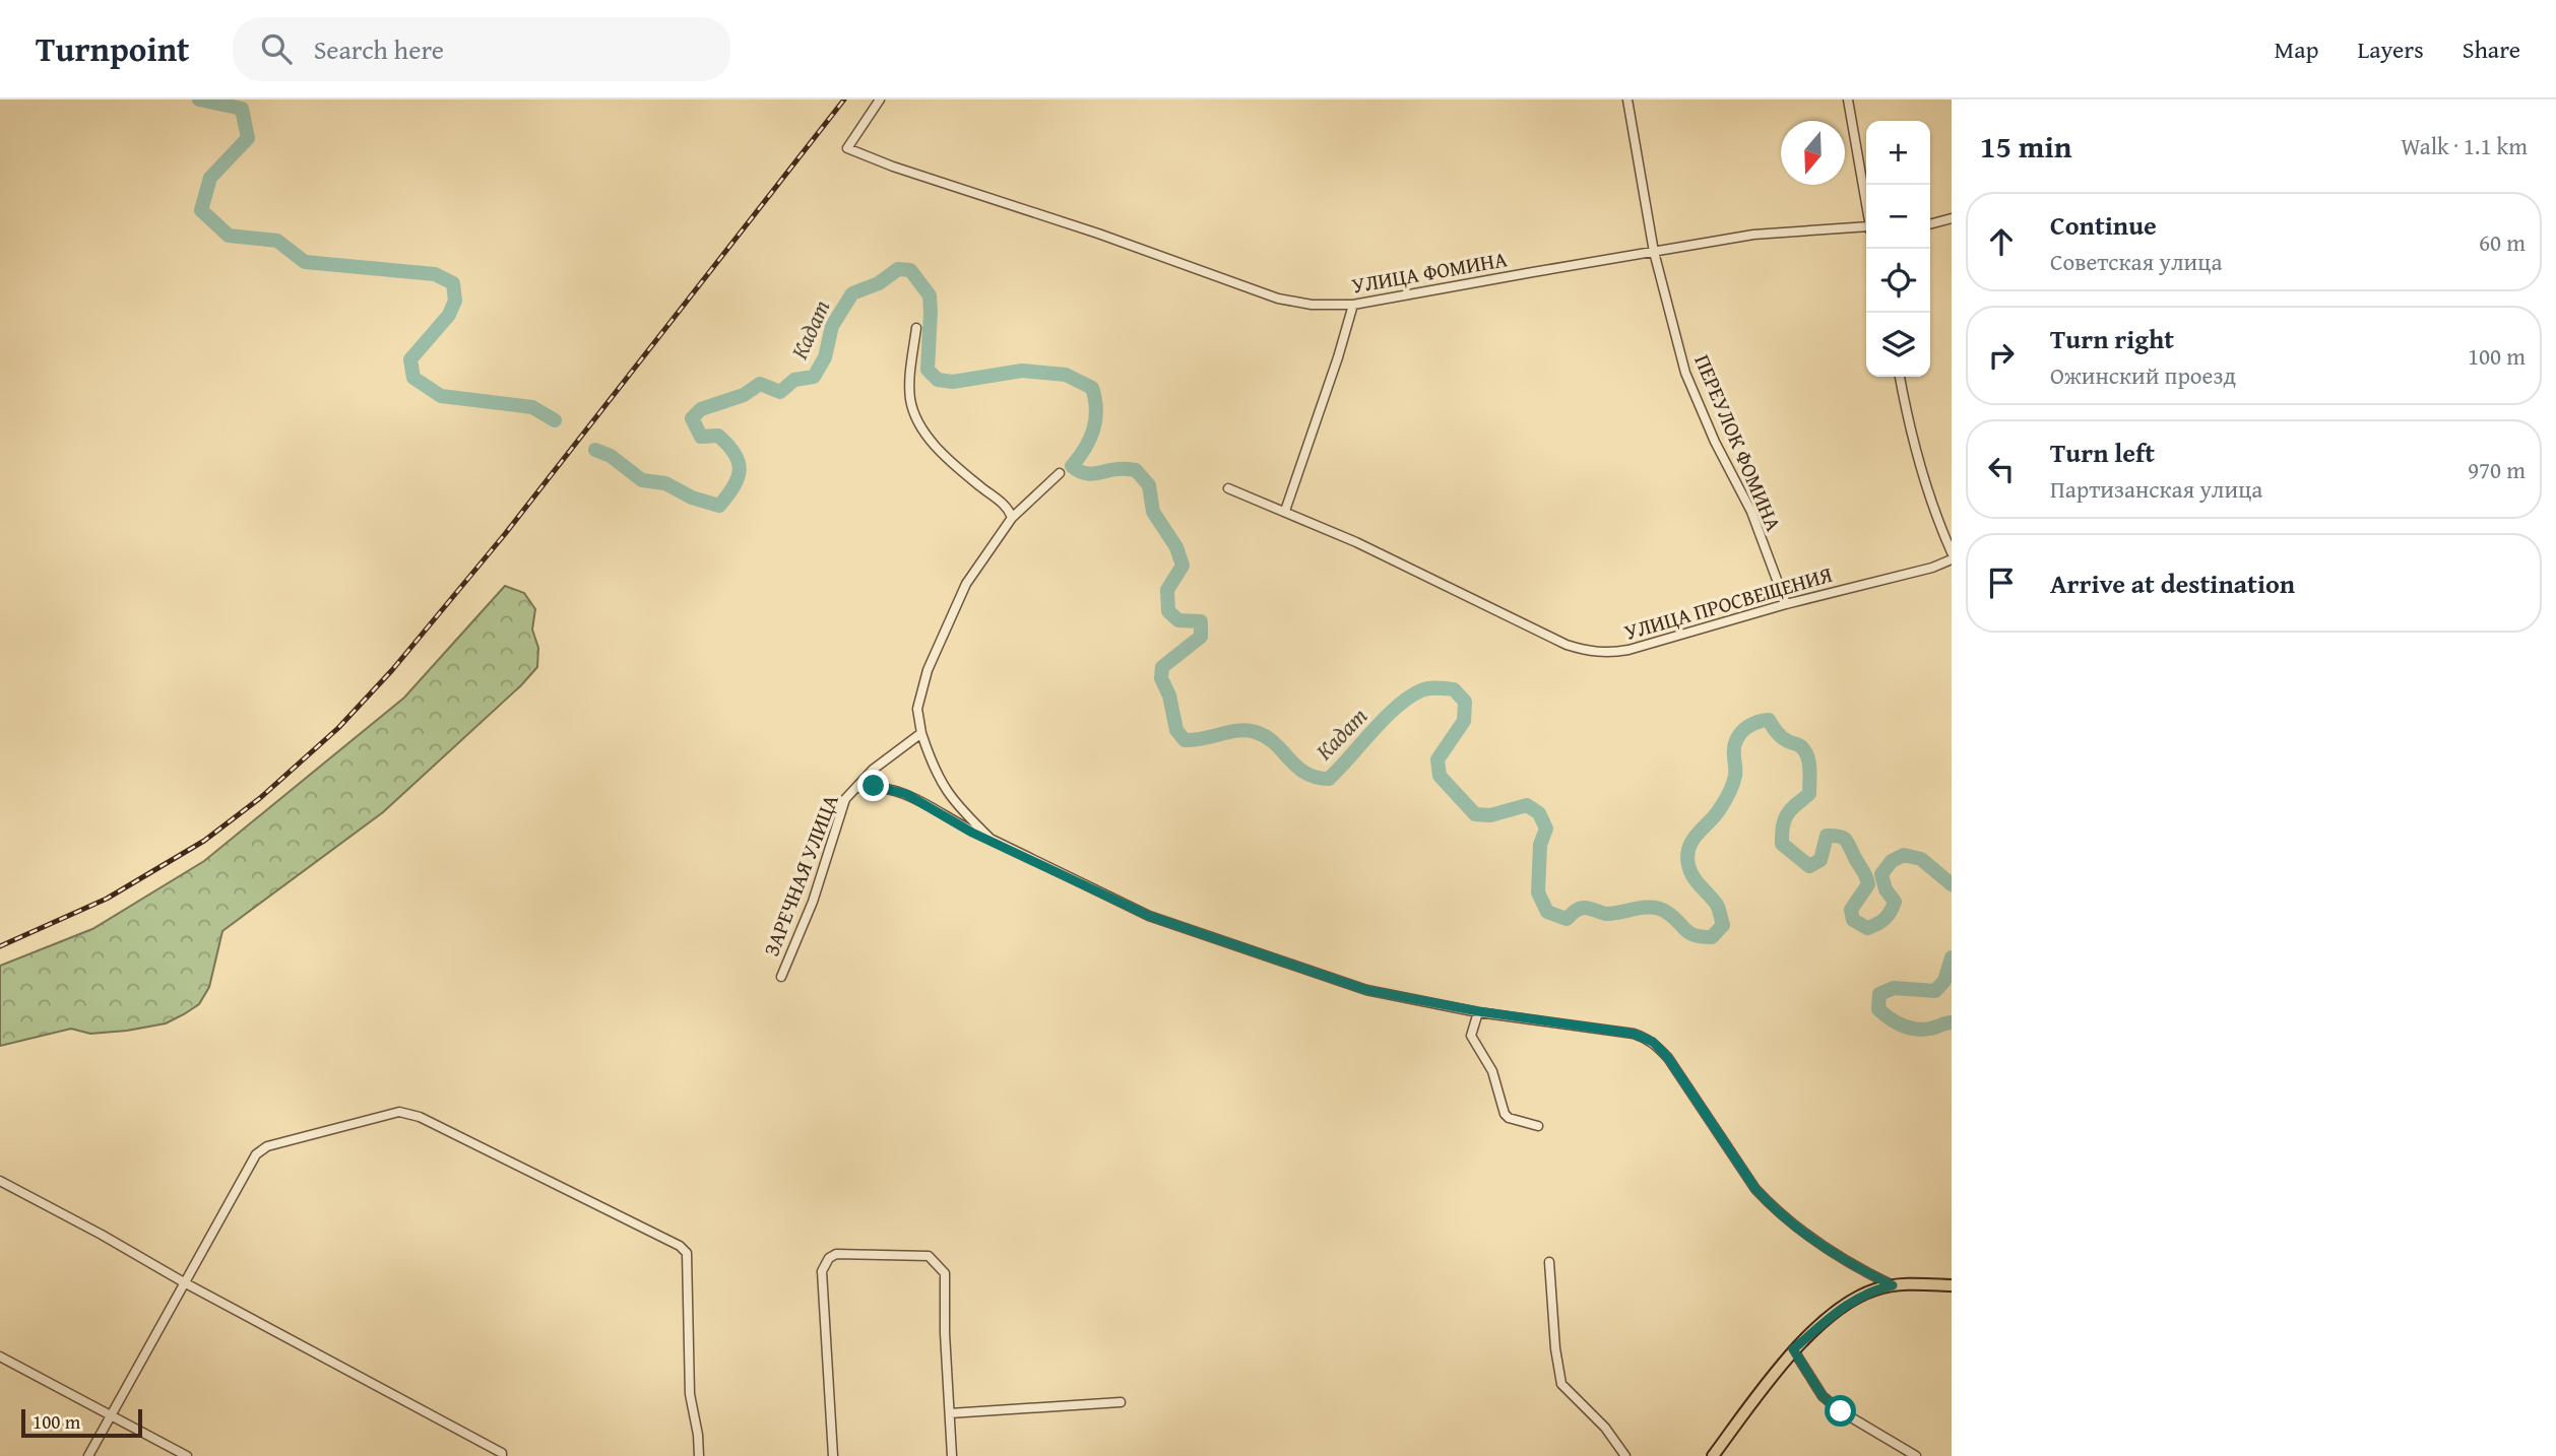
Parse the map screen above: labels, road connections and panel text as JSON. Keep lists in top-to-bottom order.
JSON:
{
  "streets": {
    "street": [
      "УЛИЦА ФОМИНА",
      "ПЕРЕУЛОК ФОМИНА",
      "УЛИЦА ПРОСВЕЩЕНИЯ",
      "ЗАРЕЧНАЯ УЛИЦА"
    ]
  },
  "crossings": [
    ["УЛИЦА ФОМИНА", "ПЕРЕУЛОК ФОМИНА"],
    ["ПЕРЕУЛОК ФОМИНА", "УЛИЦА ПРОСВЕЩЕНИЯ"]
  ],
  "water": ["Кадат"],
  "scale_bar": "100 m",
  "north": "bottom",
  "page": {
    "header": "Turnpoint",
    "search": "Search here",
    "nav": ["Map", "Layers", "Share"],
    "heading": ["15 min", "Walk · 1.1 km"],
    "map_buttons": ["+", "−"],
    "list": [
      ["Continue", "Советская улица", "60 m"],
      ["Turn right", "Ожинский проезд", "100 m"],
      ["Turn left", "Партизанская улица", "970 m"],
      "Arrive at destination"
    ],
    "scale": "100 m"
  }
}
